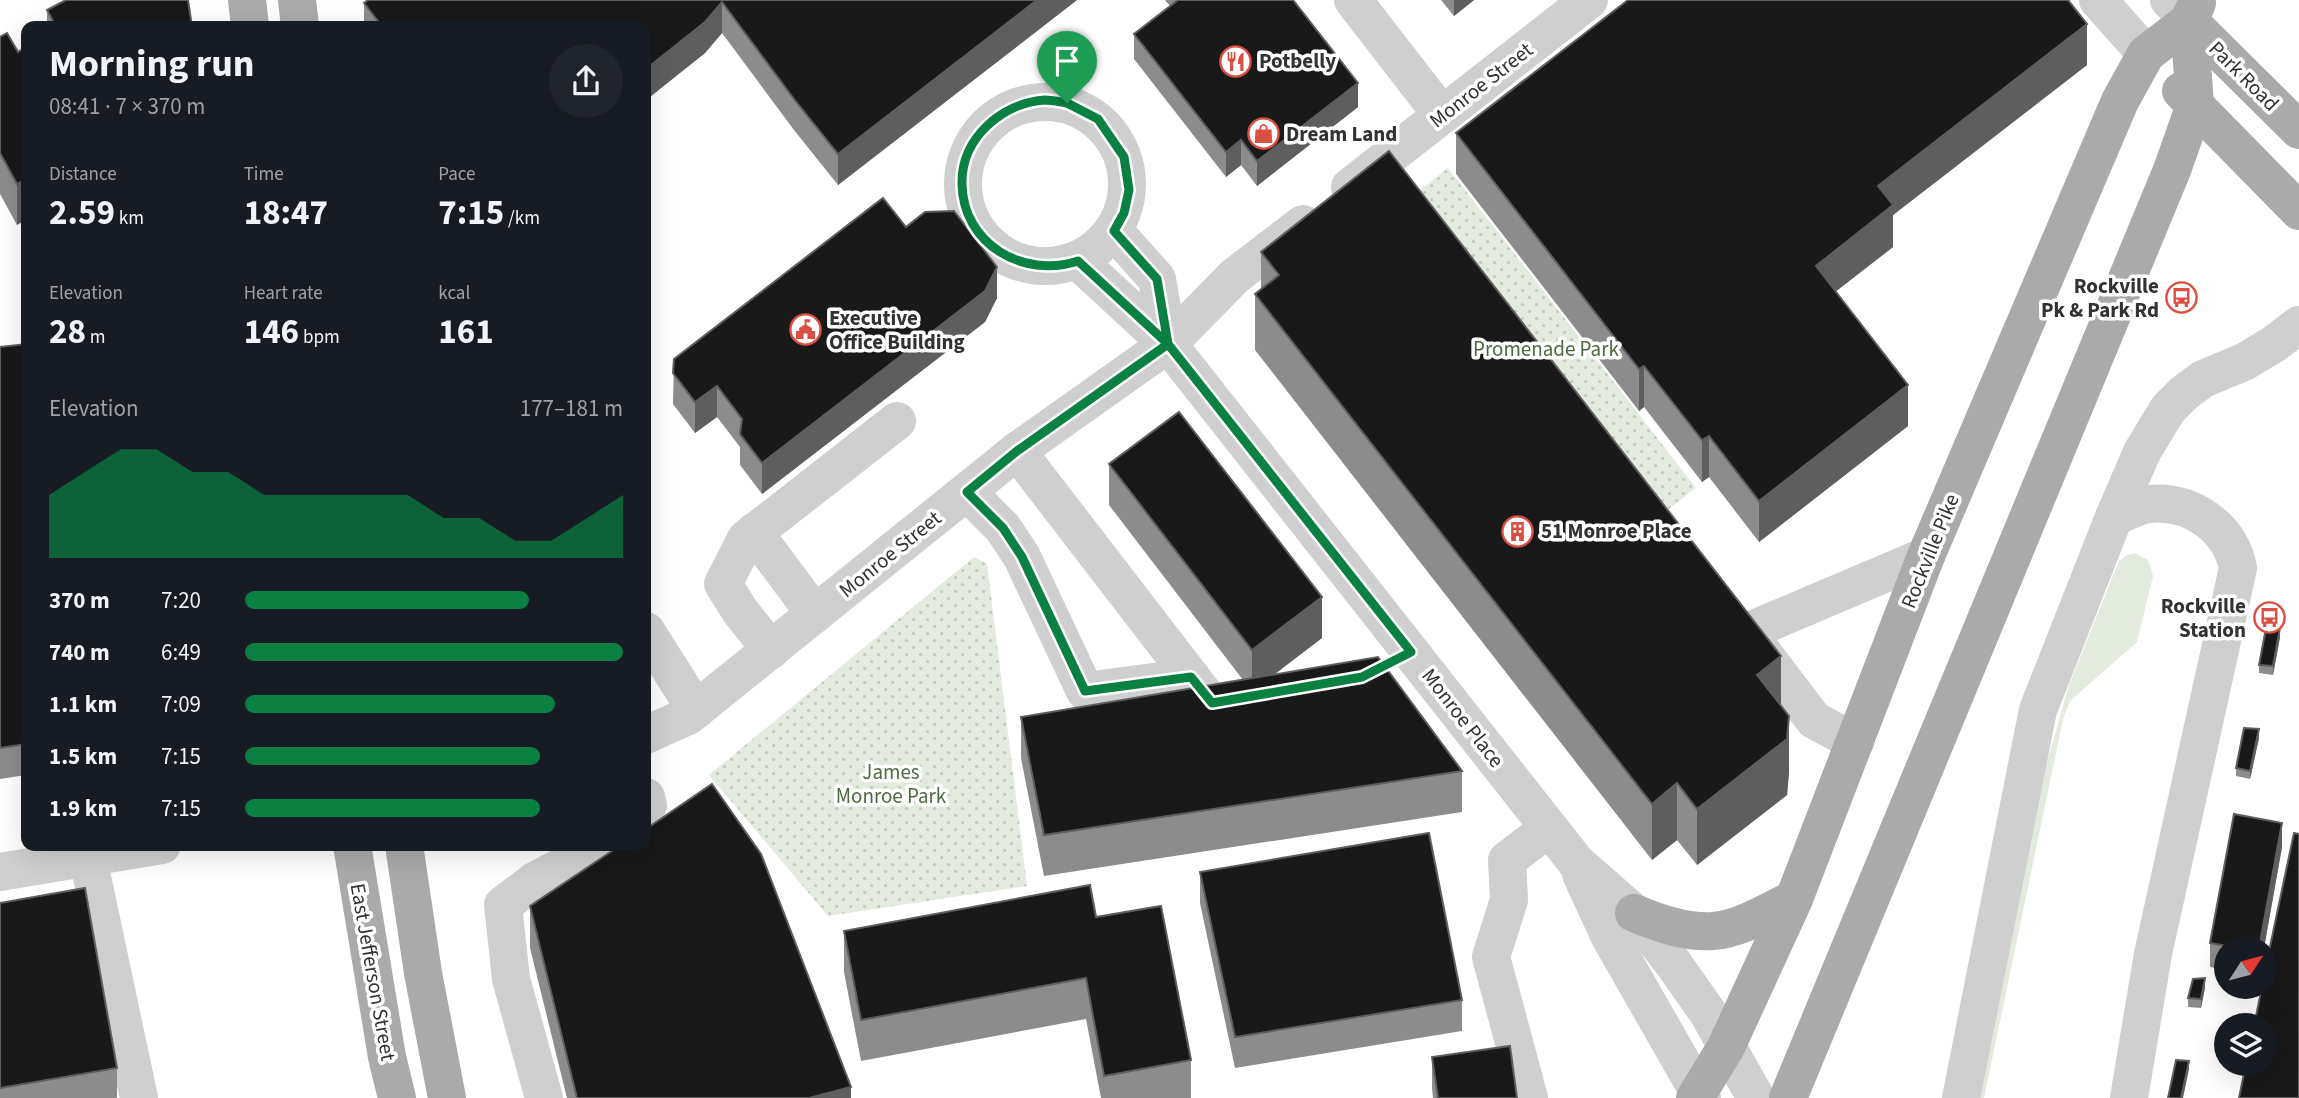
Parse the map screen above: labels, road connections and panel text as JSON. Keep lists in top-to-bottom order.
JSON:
{
  "streets": {
    "main road": ["Park Road", "Rockville Pike", "East Jefferson Street"],
    "street": ["Monroe Street", "Monroe Place"]
  },
  "crossings": [
    ["Park Road", "Rockville Pike"],
    ["Monroe Street", "Monroe Place"],
    ["Rockville Pike", "Monroe Place"]
  ],
  "parks": ["Promenade Park", "James Monroe Park"],
  "places": {
    "restaurant": ["Potbelly"],
    "shop": ["Dream Land"],
    "bus stop": ["Rockville Pk & Park Rd", "Rockville Station"],
    "public building": ["Executive Office Building"],
    "building": ["51 Monroe Place"]
  },
  "north": "top right",
  "page": {
    "heading": ["Morning run", "08:41 · 7 × 370 m"],
    "stats": [
      ["Distance", "2.59 km"],
      ["Time", "18:47"],
      ["Pace", "7:15 /km"],
      ["Elevation", "28 m"],
      ["Heart rate", "146 bpm"],
      ["kcal", "161"]
    ],
    "chart": ["Elevation", "177–181 m"],
    "list": [
      {
        "name": "370 m",
        "note": "7:20"
      },
      {
        "name": "740 m",
        "note": "6:49"
      },
      {
        "name": "1.1 km",
        "note": "7:09"
      },
      {
        "name": "1.5 km",
        "note": "7:15"
      },
      {
        "name": "1.9 km",
        "note": "7:15"
      }
    ]
  }
}
